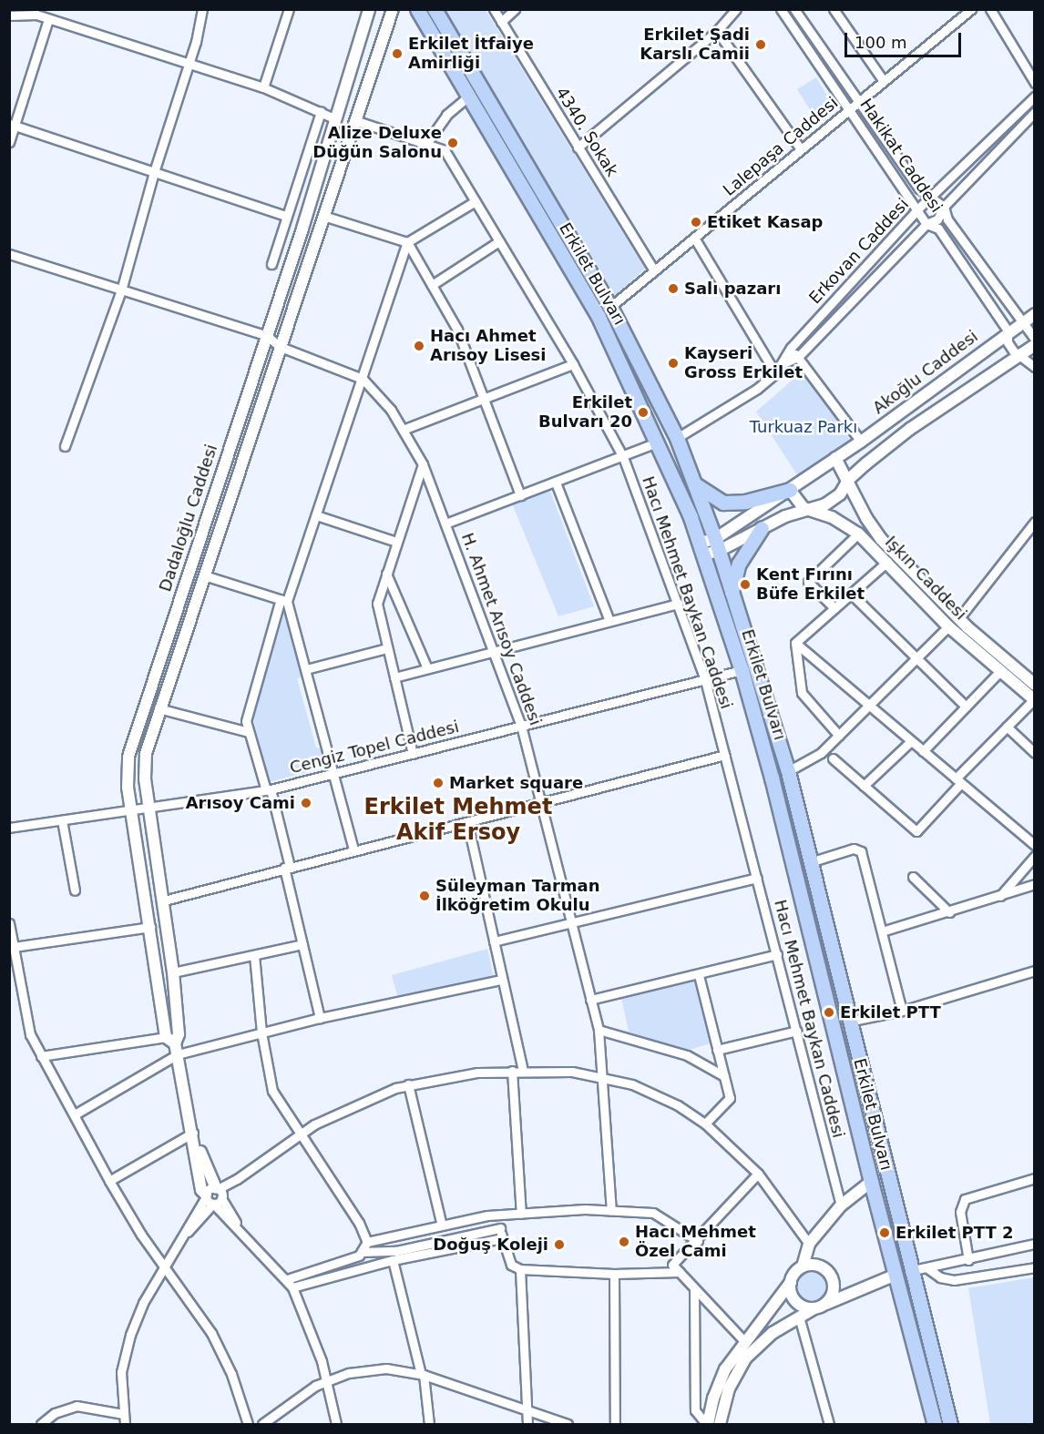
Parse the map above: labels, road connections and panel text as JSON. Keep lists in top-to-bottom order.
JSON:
{
  "streets": {
    "main road": ["Erkilet Bulvarı"],
    "street": [
      "4340. Sokak",
      "Lalepaşa Caddesi",
      "Hakikat Caddesi",
      "Erkovan Caddesi",
      "Akoğlu Caddesi",
      "Dadaloğlu Caddesi",
      "Işkın Caddesi",
      "Hacı Mehmet Baykan Caddesi",
      "H. Ahmet Arısoy Caddesi",
      "Cengiz Topel Caddesi"
    ]
  },
  "crossings": [
    ["4340. Sokak", "Lalepaşa Caddesi"],
    ["Lalepaşa Caddesi", "Hakikat Caddesi"],
    ["Lalepaşa Caddesi", "Erkilet Bulvarı"],
    ["Hakikat Caddesi", "Erkovan Caddesi"],
    ["Hakikat Caddesi", "Akoğlu Caddesi"],
    ["Erkovan Caddesi", "Erkilet Bulvarı"],
    ["Erkilet Bulvarı", "Akoğlu Caddesi"],
    ["Erkilet Bulvarı", "Cengiz Topel Caddesi"],
    ["Akoğlu Caddesi", "Işkın Caddesi"],
    ["Dadaloğlu Caddesi", "Hacı Mehmet Baykan Caddesi"],
    ["Dadaloğlu Caddesi", "H. Ahmet Arısoy Caddesi"],
    ["Dadaloğlu Caddesi", "Cengiz Topel Caddesi"],
    ["Hacı Mehmet Baykan Caddesi", "Cengiz Topel Caddesi"],
    ["H. Ahmet Arısoy Caddesi", "Cengiz Topel Caddesi"]
  ],
  "districts": ["Erkilet Mehmet Akif Ersoy"],
  "parks": ["Turkuaz Parkı"],
  "places": [
    "Erkilet Şadi Karslı Camii",
    "Erkilet İtfaiye Amirliği",
    "Alize Deluxe Düğün Salonu",
    "Etiket Kasap",
    "Salı pazarı",
    "Hacı Ahmet Arısoy Lisesi",
    "Kayseri Gross Erkilet",
    "Erkilet Bulvarı 20",
    "Kent Fırını Büfe Erkilet",
    "Market square",
    "Arısoy Cami",
    "Süleyman Tarman İlköğretim Okulu",
    "Erkilet PTT",
    "Erkilet PTT 2",
    "Hacı Mehmet Özel Cami",
    "Doğuş Koleji"
  ],
  "scale_bar": "100 m"
}
